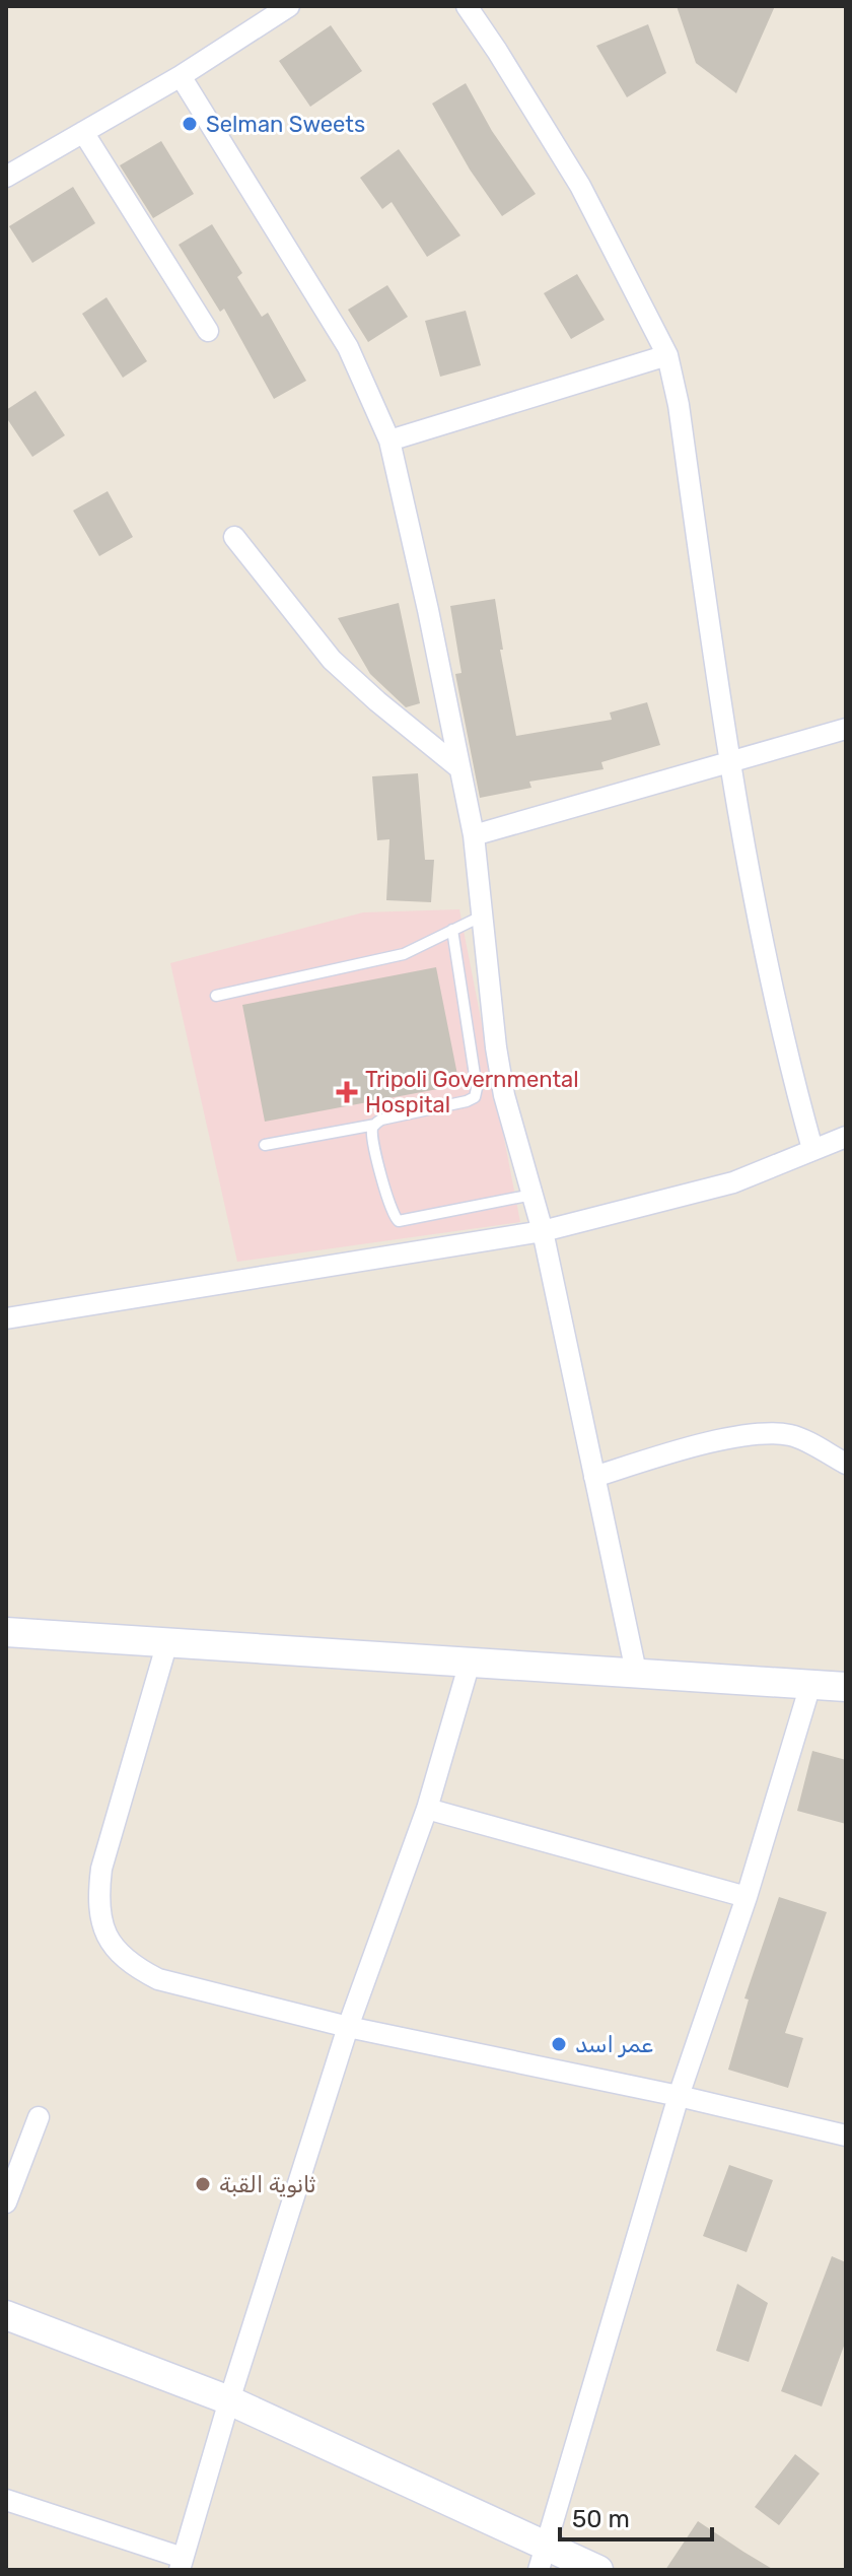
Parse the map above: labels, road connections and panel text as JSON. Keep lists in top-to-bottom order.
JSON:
{
  "places": {
    "other": ["Selman Sweets", "عمر اسد", "ثانوية القبة"],
    "health": ["Tripoli Governmental Hospital"]
  },
  "scale_bar": "50 m"
}
